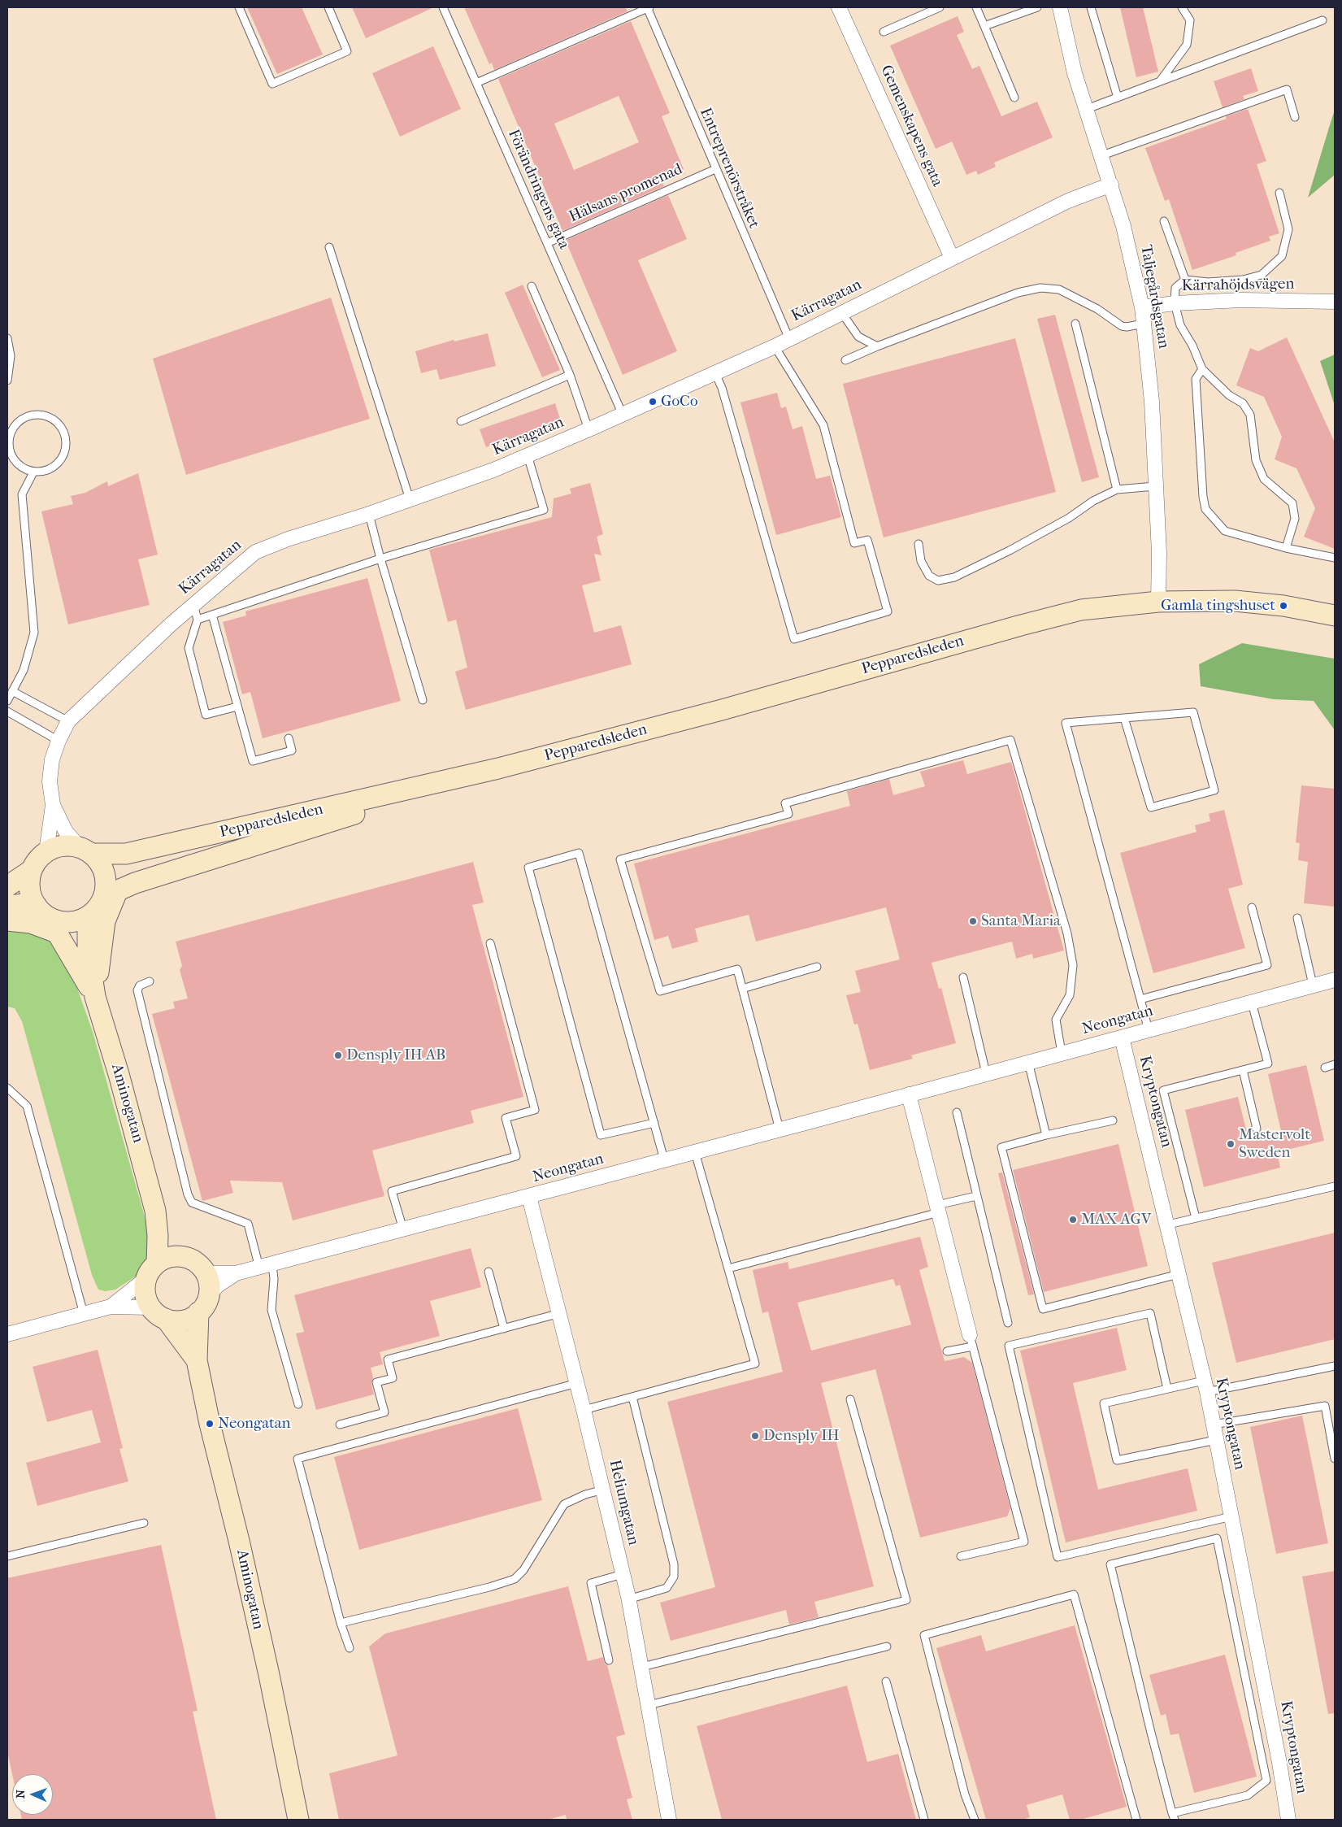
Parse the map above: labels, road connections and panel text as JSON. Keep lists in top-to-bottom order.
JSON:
{
  "streets": {
    "street": [
      "Gemenskapens gata",
      "Kärrahöjdsvägen",
      "Taljegårdsgatan",
      "Kärragatan",
      "Pepparedsleden",
      "Neongatan",
      "Kryptongatan",
      "Aminogatan",
      "Heliumgatan"
    ],
    "lane": ["Entreprenörstråket", "Förändringens gata", "Hälsans promenad"]
  },
  "crossings": [
    ["Gemenskapens gata", "Kärragatan"],
    ["Entreprenörstråket", "Hälsans promenad"],
    ["Entreprenörstråket", "Kärragatan"],
    ["Förändringens gata", "Hälsans promenad"],
    ["Förändringens gata", "Kärragatan"],
    ["Kärrahöjdsvägen", "Taljegårdsgatan"],
    ["Taljegårdsgatan", "Kärragatan"],
    ["Taljegårdsgatan", "Pepparedsleden"],
    ["Kärragatan", "Pepparedsleden"],
    ["Kärragatan", "Aminogatan"],
    ["Pepparedsleden", "Aminogatan"],
    ["Neongatan", "Kryptongatan"],
    ["Neongatan", "Aminogatan"],
    ["Neongatan", "Heliumgatan"]
  ],
  "places": [
    "GoCo",
    "Gamla tingshuset",
    "Santa Maria",
    "Densply IH AB",
    "Mastervolt Sweden",
    "MAX AGV",
    "Neongatan",
    "Densply IH"
  ],
  "north": "left"
}
